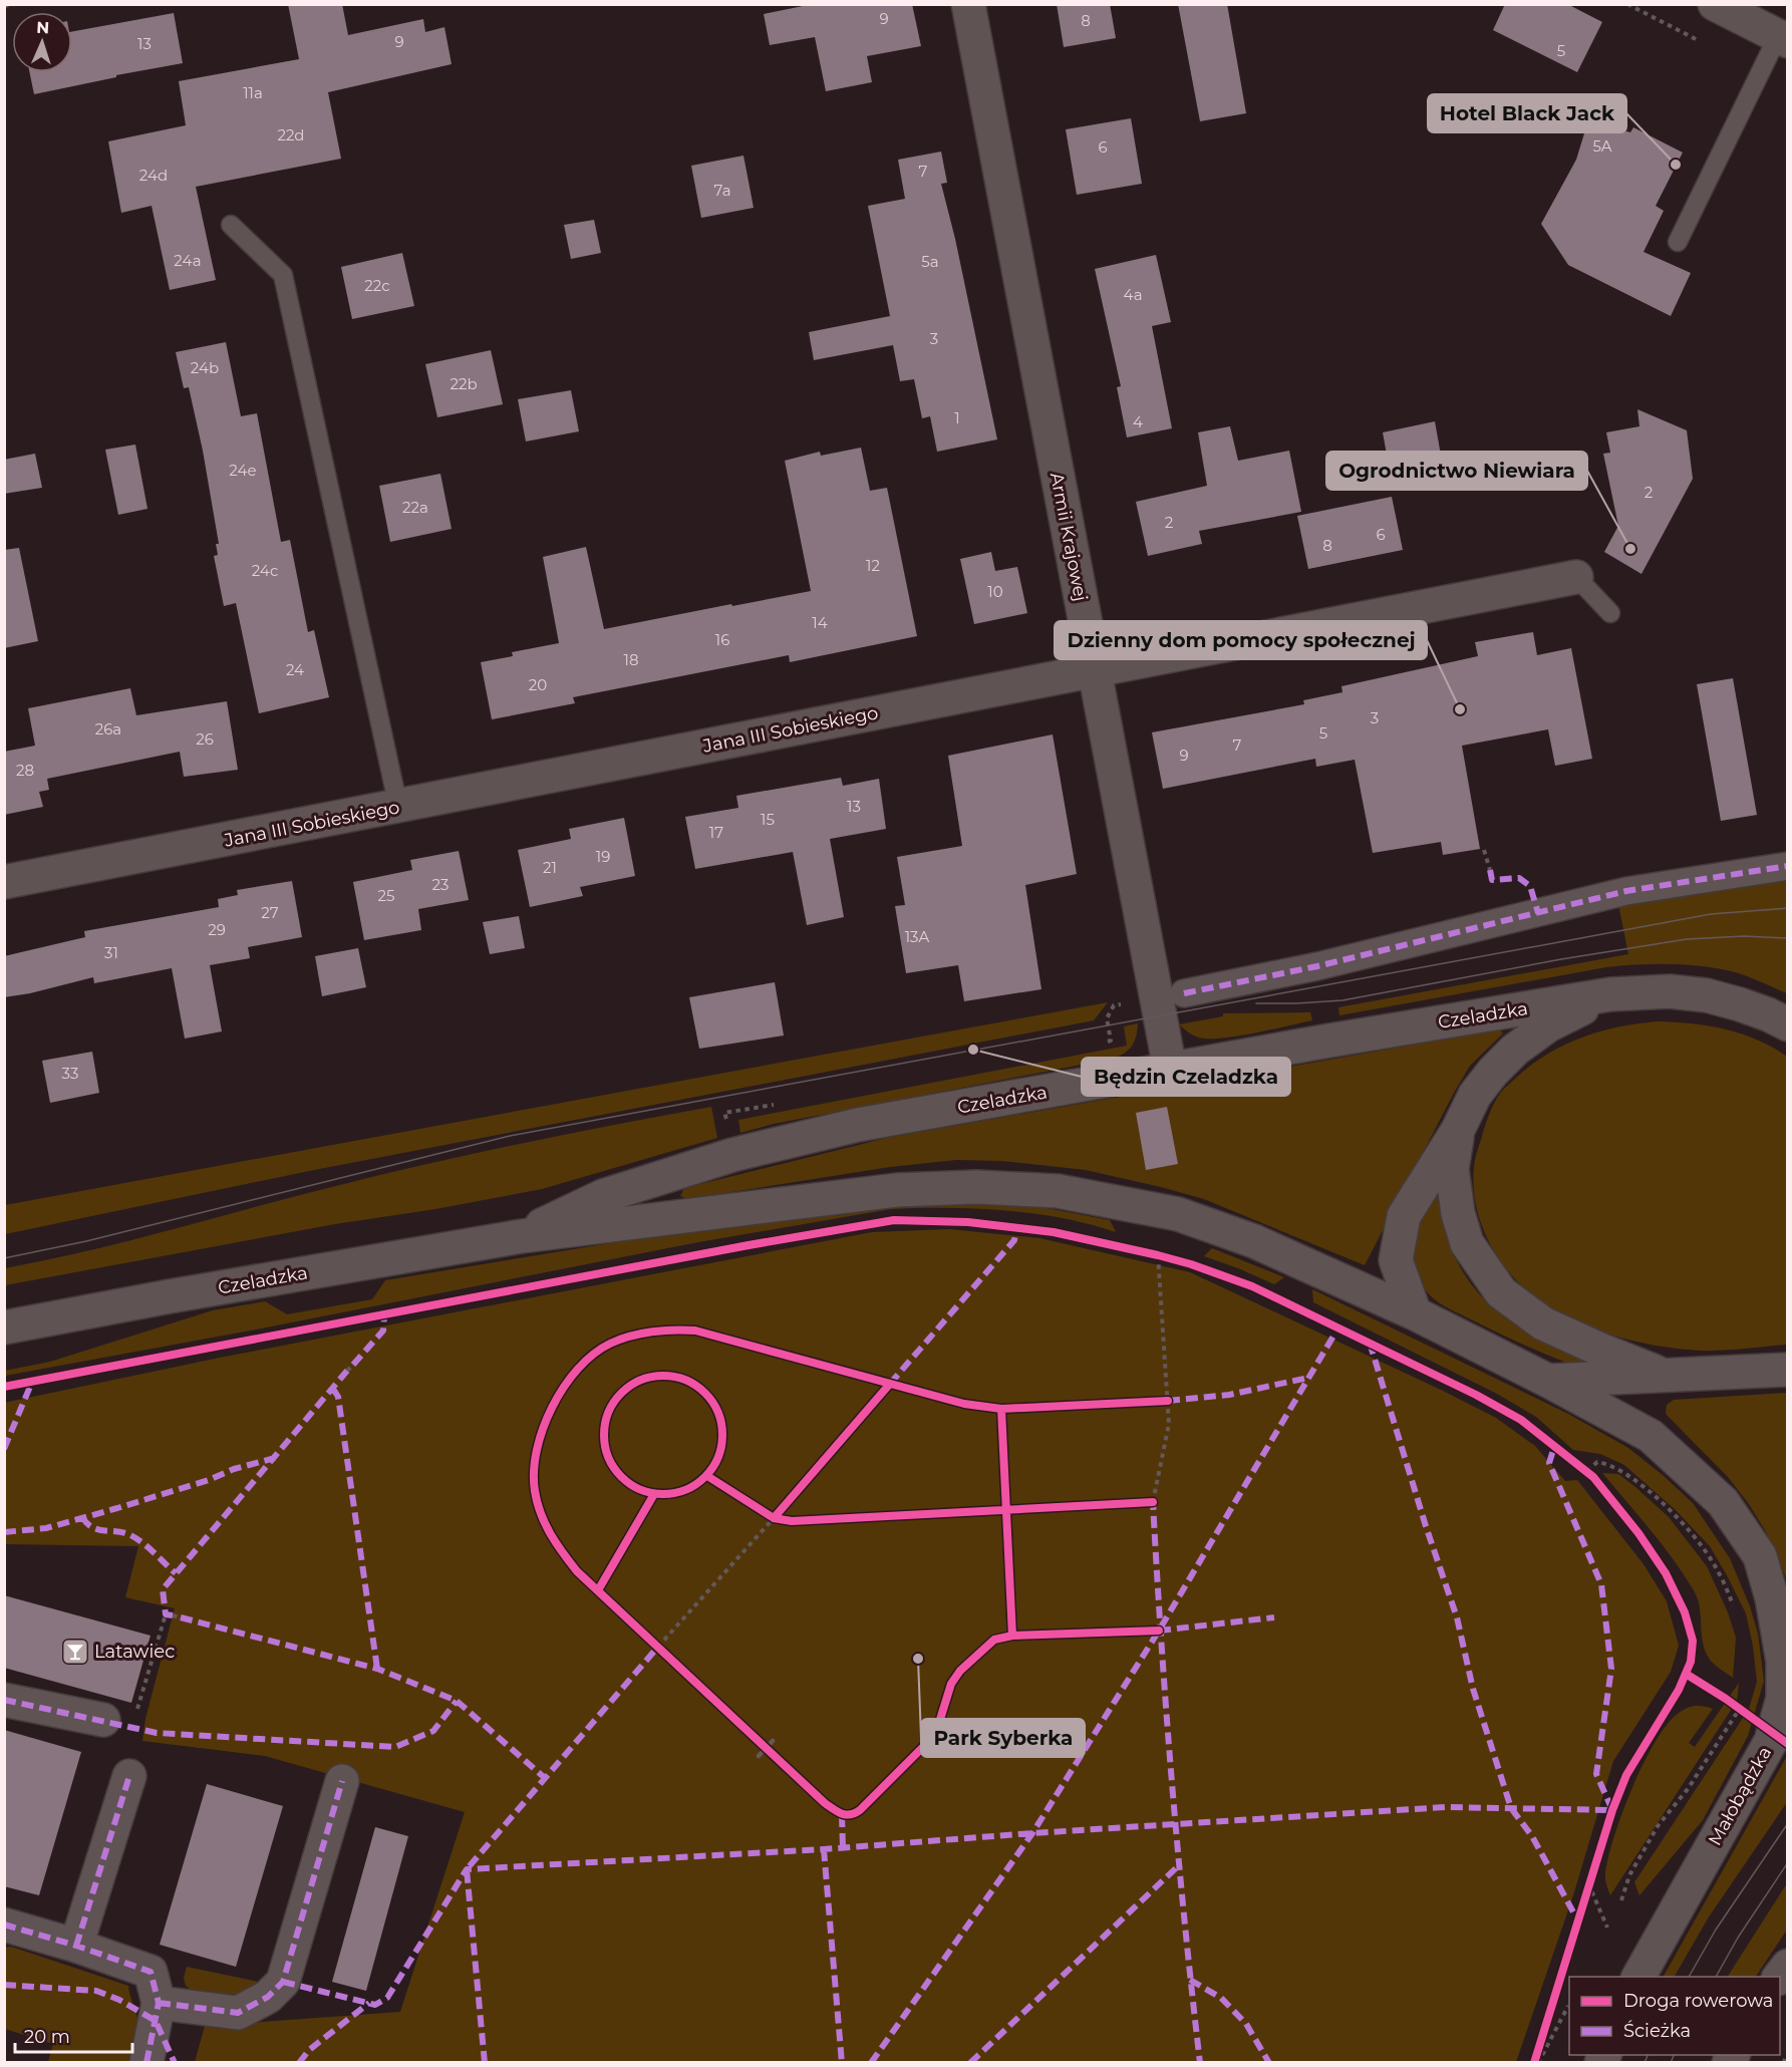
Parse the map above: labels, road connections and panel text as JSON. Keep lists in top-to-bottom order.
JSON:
{
  "streets": {
    "street": [
      "Armii Krajowej",
      "Jana III Sobieskiego",
      "Czeladzka",
      "Małobądzka"
    ]
  },
  "crossings": [
    ["Armii Krajowej", "Jana III Sobieskiego"],
    ["Armii Krajowej", "Czeladzka"],
    ["Czeladzka", "Małobądzka"]
  ],
  "places": {
    "other": [
      "Hotel Black Jack",
      "Ogrodnictwo Niewiara",
      "Dzienny dom pomocy społecznej",
      "Będzin Czeladzka",
      "Park Syberka"
    ],
    "bar": ["Latawiec"]
  },
  "house_numbers": [
    "9",
    "8",
    "9",
    "13",
    "5",
    "11a",
    "22d",
    "5A",
    "6",
    "7",
    "24d",
    "7a",
    "24a",
    "5a",
    "22c",
    "4a",
    "3",
    "24b",
    "22b",
    "1",
    "4",
    "24e",
    "2",
    "22a",
    "2",
    "6",
    "8",
    "12",
    "24c",
    "10",
    "14",
    "16",
    "18",
    "24",
    "20",
    "3",
    "26a",
    "5",
    "26",
    "7",
    "9",
    "28",
    "13",
    "15",
    "17",
    "19",
    "21",
    "23",
    "25",
    "27",
    "29",
    "13A",
    "31",
    "33"
  ],
  "legend": ["Droga rowerowa", "Ścieżka"],
  "scale_bar": "20 m",
  "north": "top"
}
